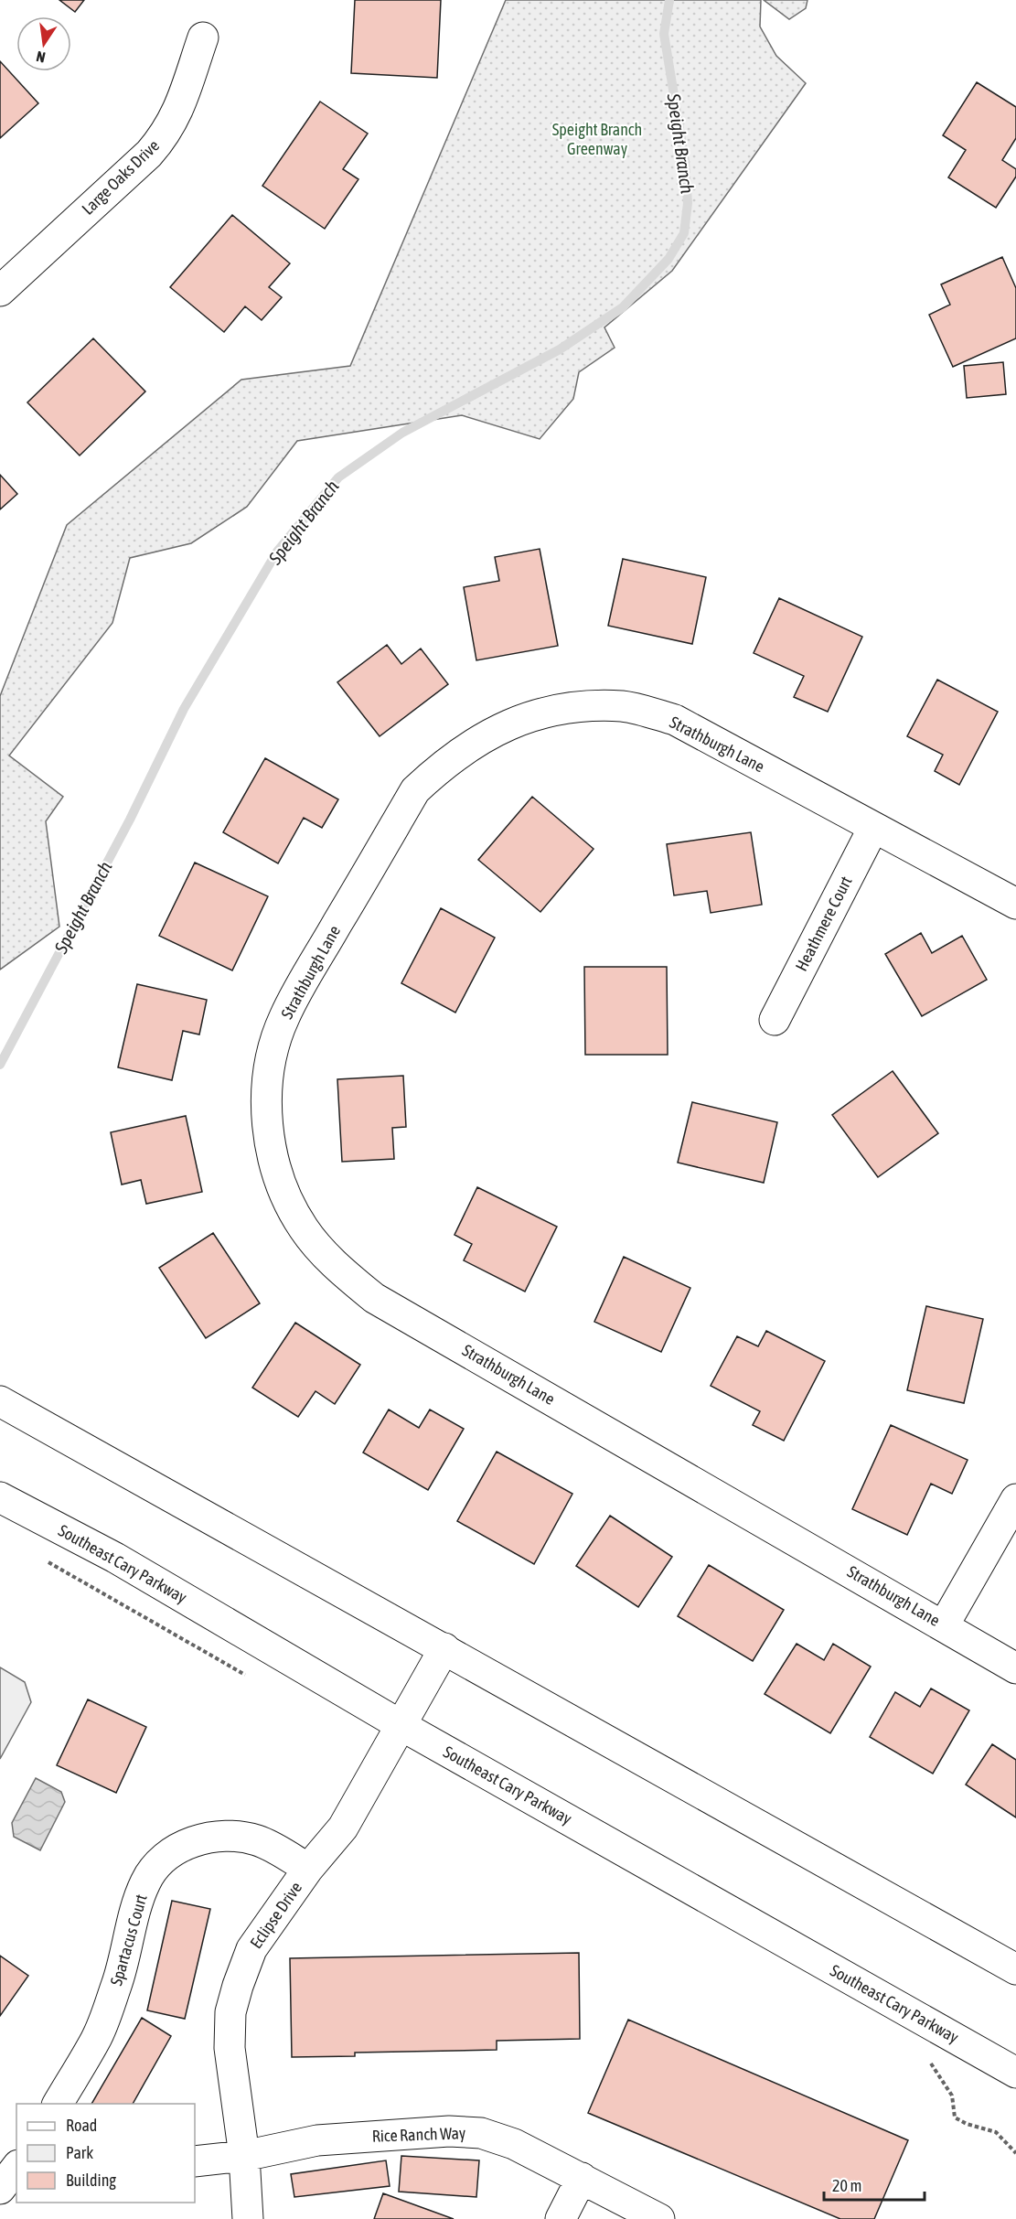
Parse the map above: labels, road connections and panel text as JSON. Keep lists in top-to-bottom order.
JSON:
{
  "streets": {
    "street": [
      "Large Oaks Drive",
      "Strathburgh Lane",
      "Heathmere Court",
      "Southeast Cary Parkway",
      "Eclipse Drive",
      "Spartacus Court",
      "Rice Ranch Way"
    ]
  },
  "crossings": [
    ["Strathburgh Lane", "Heathmere Court"],
    ["Southeast Cary Parkway", "Eclipse Drive"],
    ["Eclipse Drive", "Spartacus Court"],
    ["Eclipse Drive", "Rice Ranch Way"]
  ],
  "water": ["Speight Branch"],
  "parks": ["Speight Branch Greenway"],
  "legend": ["Road", "Park", "Building"],
  "scale_bar": "20 m",
  "north": "bottom"
}
